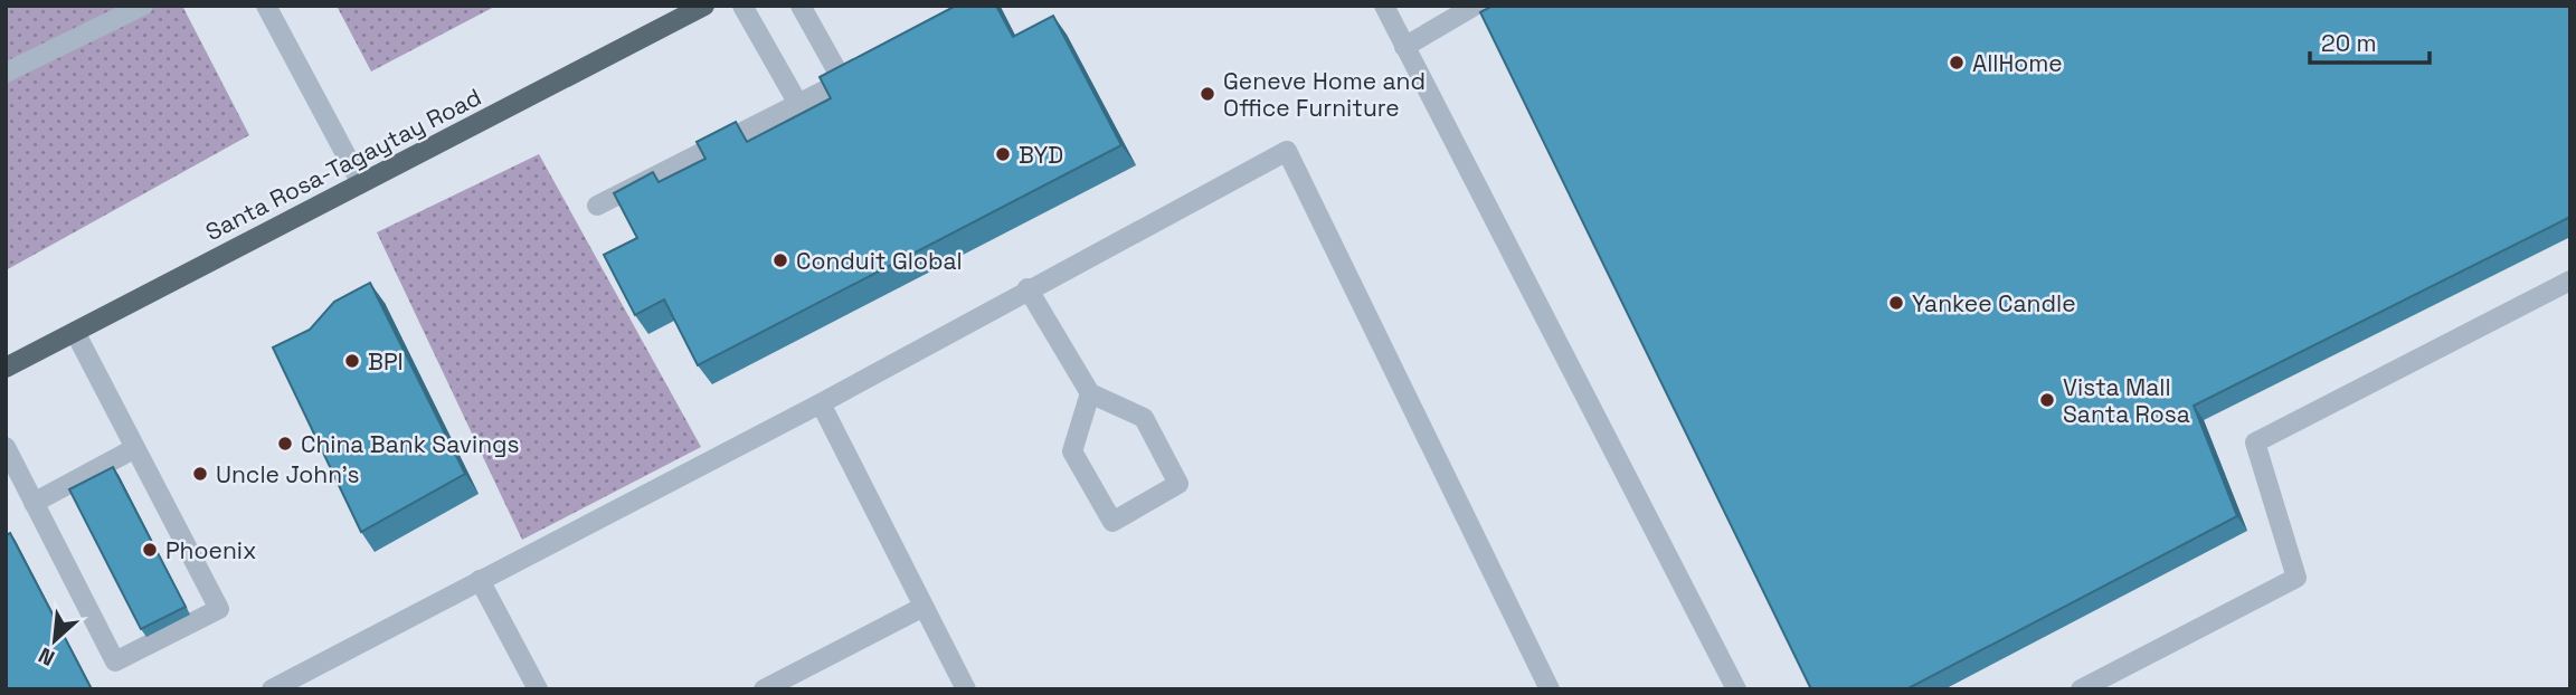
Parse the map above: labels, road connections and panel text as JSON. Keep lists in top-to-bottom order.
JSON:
{
  "streets": {
    "main road": ["Santa Rosa-Tagaytay Road"]
  },
  "places": [
    "AllHome",
    "Geneve Home and Office Furniture",
    "BYD",
    "Conduit Global",
    "Yankee Candle",
    "BPI",
    "Vista Mall Santa Rosa",
    "China Bank Savings",
    "Uncle John's",
    "Phoenix"
  ],
  "scale_bar": "20 m",
  "north": "bottom left"
}
